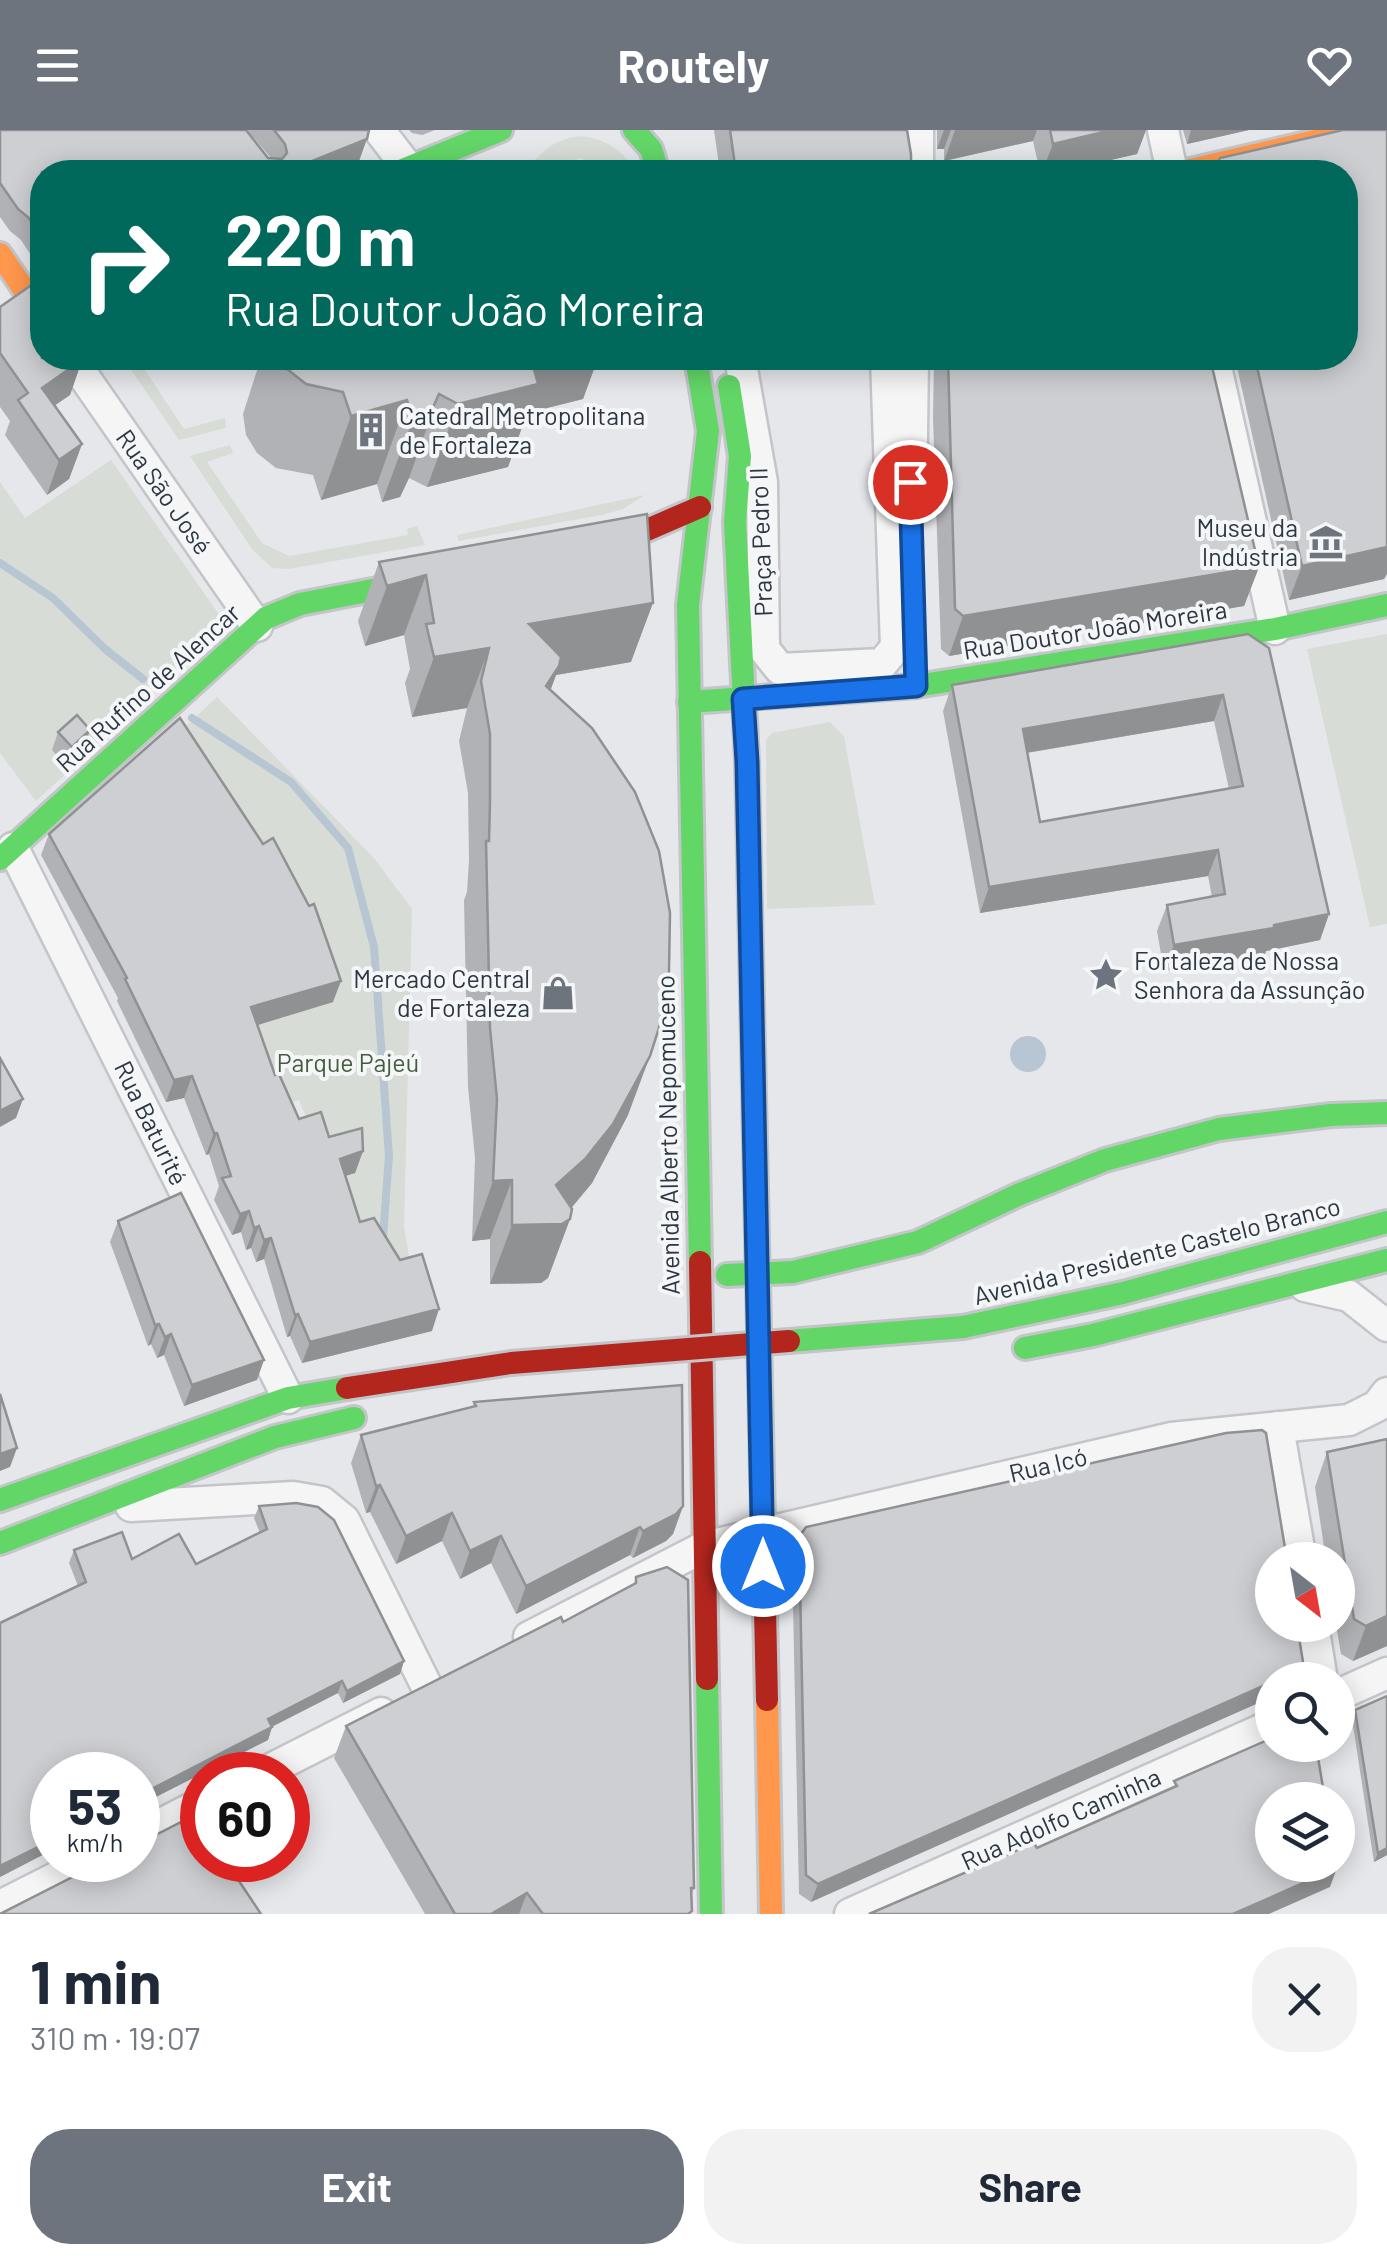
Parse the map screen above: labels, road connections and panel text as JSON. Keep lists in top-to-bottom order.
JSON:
{
  "streets": {
    "main road": [
      "Rua Doutor João Moreira",
      "Rua Rufino de Alencar",
      "Avenida Alberto Nepomuceno",
      "Avenida Presidente Castelo Branco"
    ],
    "street": [
      "Rua São José",
      "Praça Pedro II",
      "Rua Baturité",
      "Rua Icó",
      "Rua Adolfo Caminha"
    ]
  },
  "crossings": [
    ["Rua São José", "Rua Rufino de Alencar"],
    ["Rua Doutor João Moreira", "Avenida Alberto Nepomuceno"],
    ["Rua Rufino de Alencar", "Rua Baturité"],
    ["Rua Baturité", "Avenida Presidente Castelo Branco"],
    ["Avenida Alberto Nepomuceno", "Rua Icó"]
  ],
  "parks": ["Parque Pajeú"],
  "places": {
    "building": ["Catedral Metropolitana de Fortaleza"],
    "museum": ["Museu da Indústria"],
    "place": ["Fortaleza de Nossa Senhora da Assunção"],
    "shop": ["Mercado Central de Fortaleza"]
  },
  "north": "bottom right",
  "page": {
    "header": "Routely",
    "turn": ["220 m", "Rua Doutor João Moreira"],
    "speed": "53 km/h",
    "limit": "60",
    "heading": ["1 min", "310 m · 19:07"],
    "buttons": ["Exit", "Share"]
  }
}
